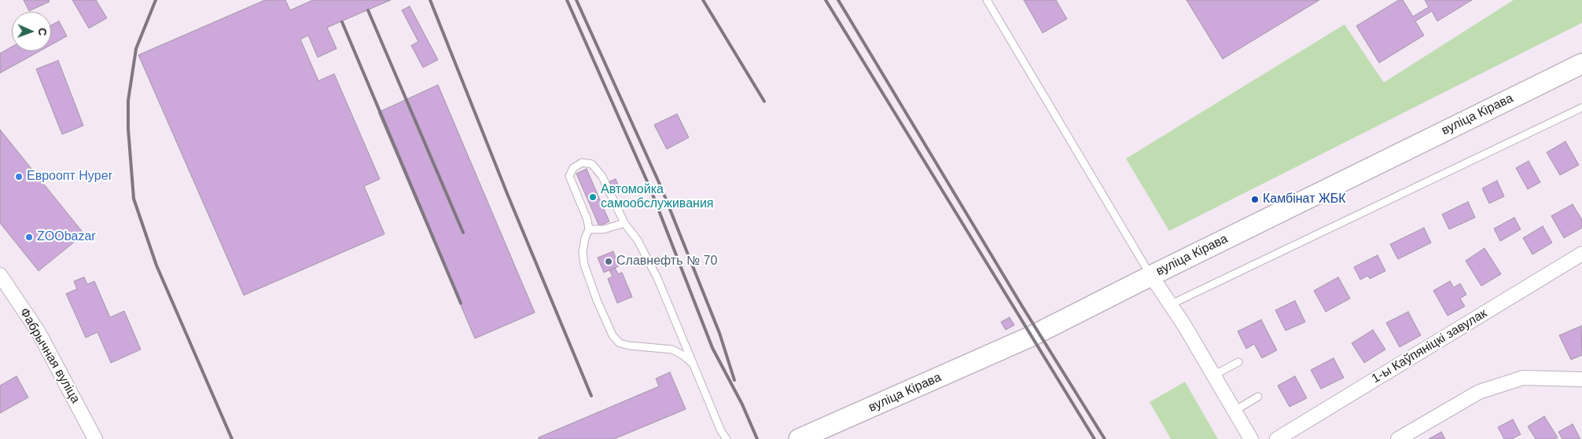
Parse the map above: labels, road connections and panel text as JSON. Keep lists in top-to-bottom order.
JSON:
{
  "streets": {
    "main road": ["вуліца Кірава"],
    "street": ["1-ы Каўпяніцкі завулак", "Фабрычная вуліца"]
  },
  "places": [
    "Евроопт Hyper",
    "Автомойка самообслуживания",
    "Камбінат ЖБК",
    "ZOObazar",
    "Славнефть № 70"
  ],
  "north": "right"
}
